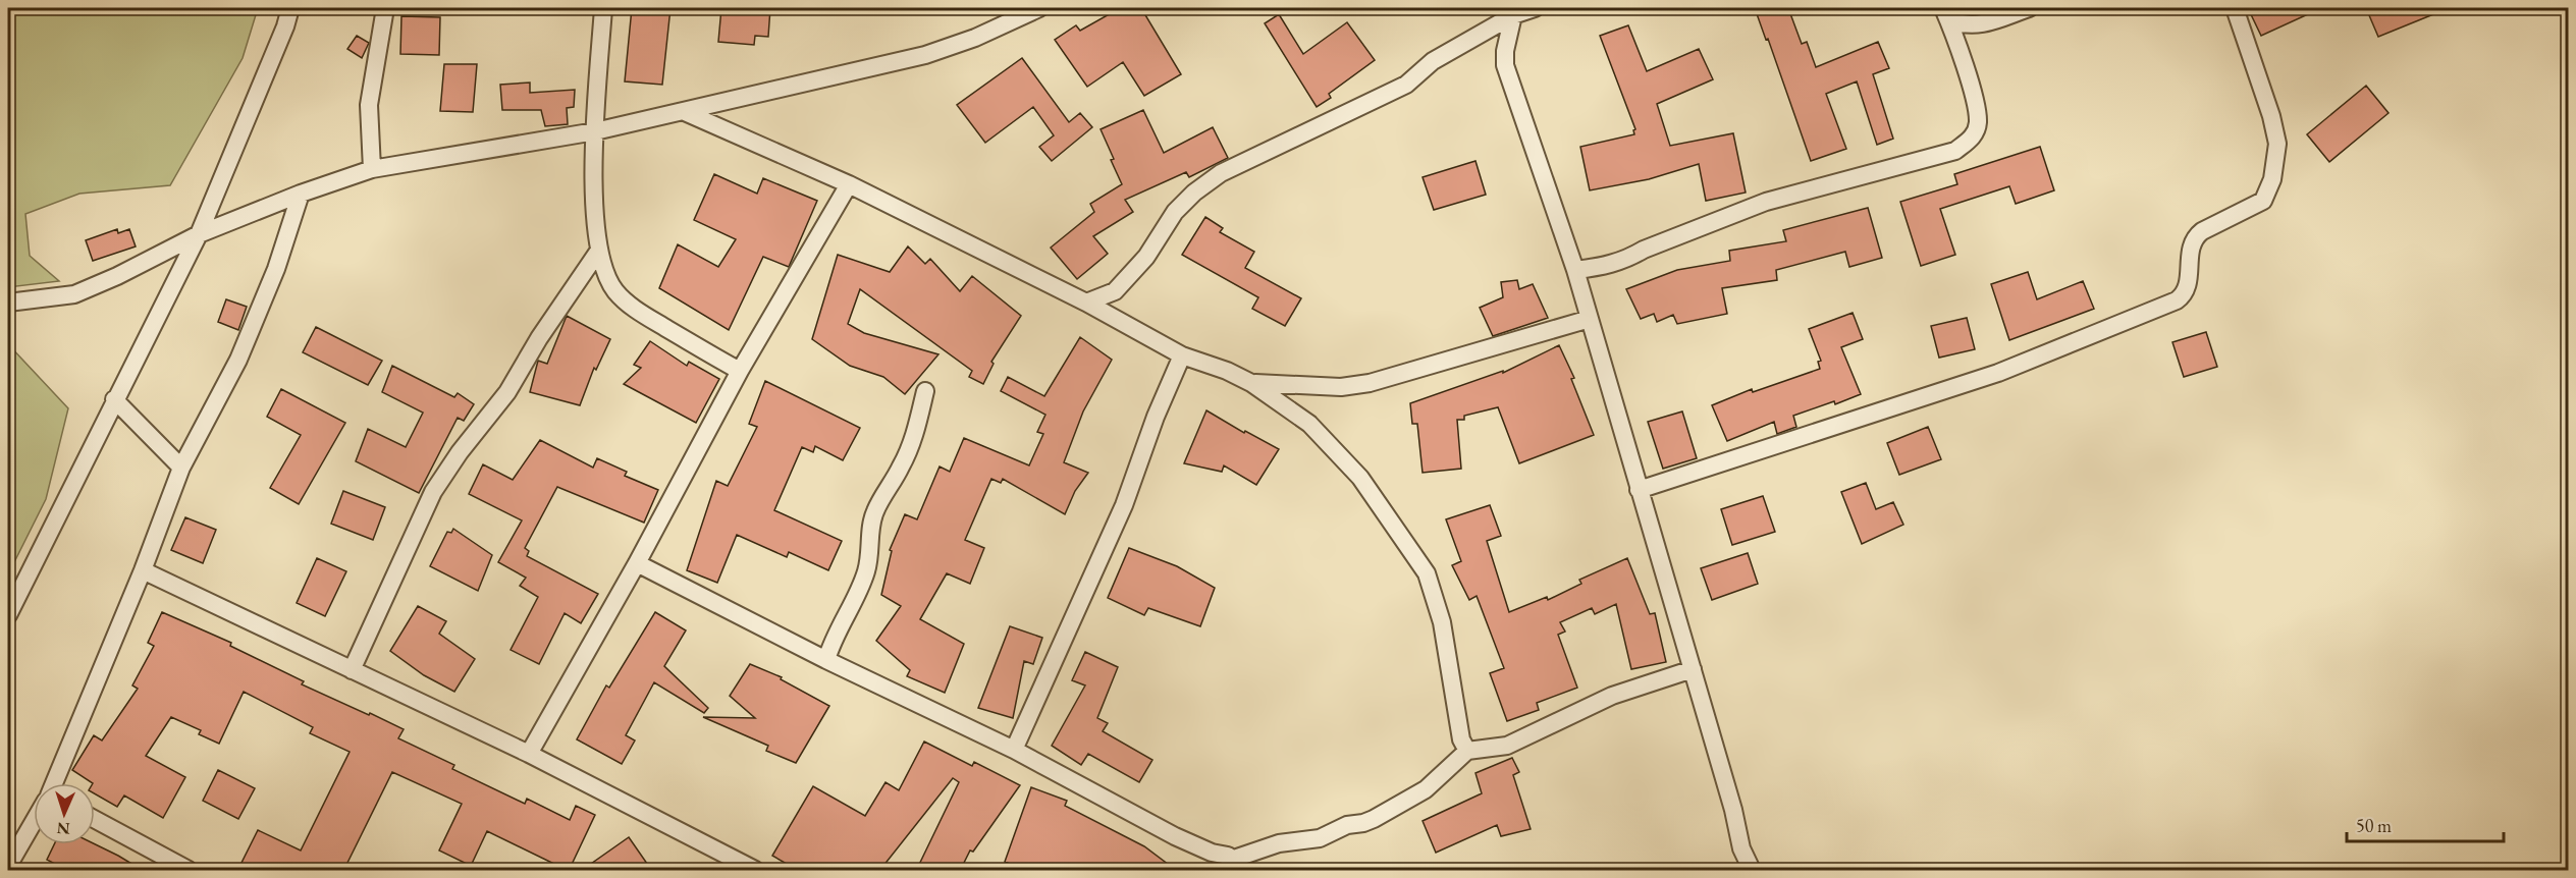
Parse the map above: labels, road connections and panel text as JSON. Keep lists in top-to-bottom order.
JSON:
{
  "scale_bar": "50 m",
  "north": "bottom"
}
